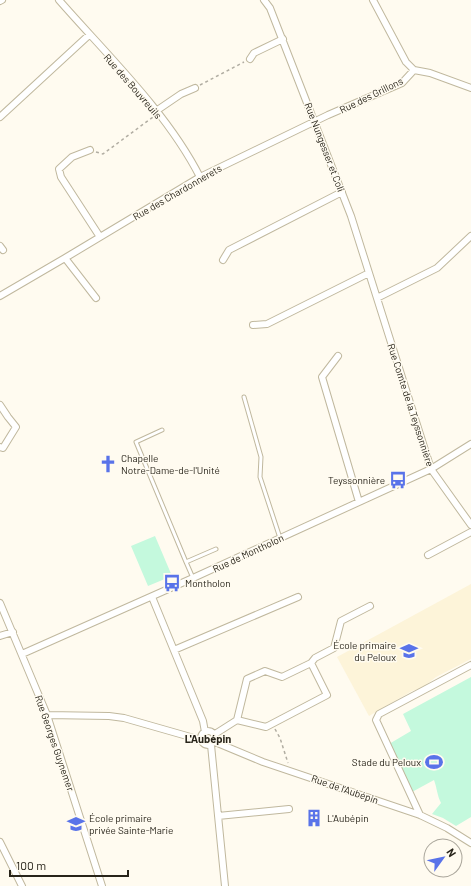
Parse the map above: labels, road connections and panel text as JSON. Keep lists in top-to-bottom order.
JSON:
{
  "streets": {
    "street": [
      "Rue des Bouvreuils",
      "Rue des Grillons",
      "Rue Nungesser et Coli",
      "Rue des Chardonnerets",
      "Rue Comte de la Teyssonnière",
      "Rue de Montholon",
      "Rue Georges Guynemer",
      "Rue de l'Aubépin"
    ]
  },
  "crossings": [
    ["Rue des Bouvreuils", "Rue des Chardonnerets"],
    ["Rue des Grillons", "Rue Nungesser et Coli"],
    ["Rue des Grillons", "Rue des Chardonnerets"],
    ["Rue Nungesser et Coli", "Rue des Chardonnerets"],
    ["Rue Nungesser et Coli", "Rue Comte de la Teyssonnière"],
    ["Rue Comte de la Teyssonnière", "Rue de Montholon"],
    ["Rue de Montholon", "Rue Georges Guynemer"]
  ],
  "districts": ["L'Aubépin"],
  "places": {
    "church": ["Chapelle Notre-Dame-de-l'Unité"],
    "bus stop": ["Teyssonnière", "Montholon"],
    "school or university": ["École primaire du Peloux", "École primaire privée Sainte-Marie"],
    "sports": ["Stade du Peloux"],
    "building": ["L'Aubépin"]
  },
  "scale_bar": "100 m",
  "north": "top right"
}
